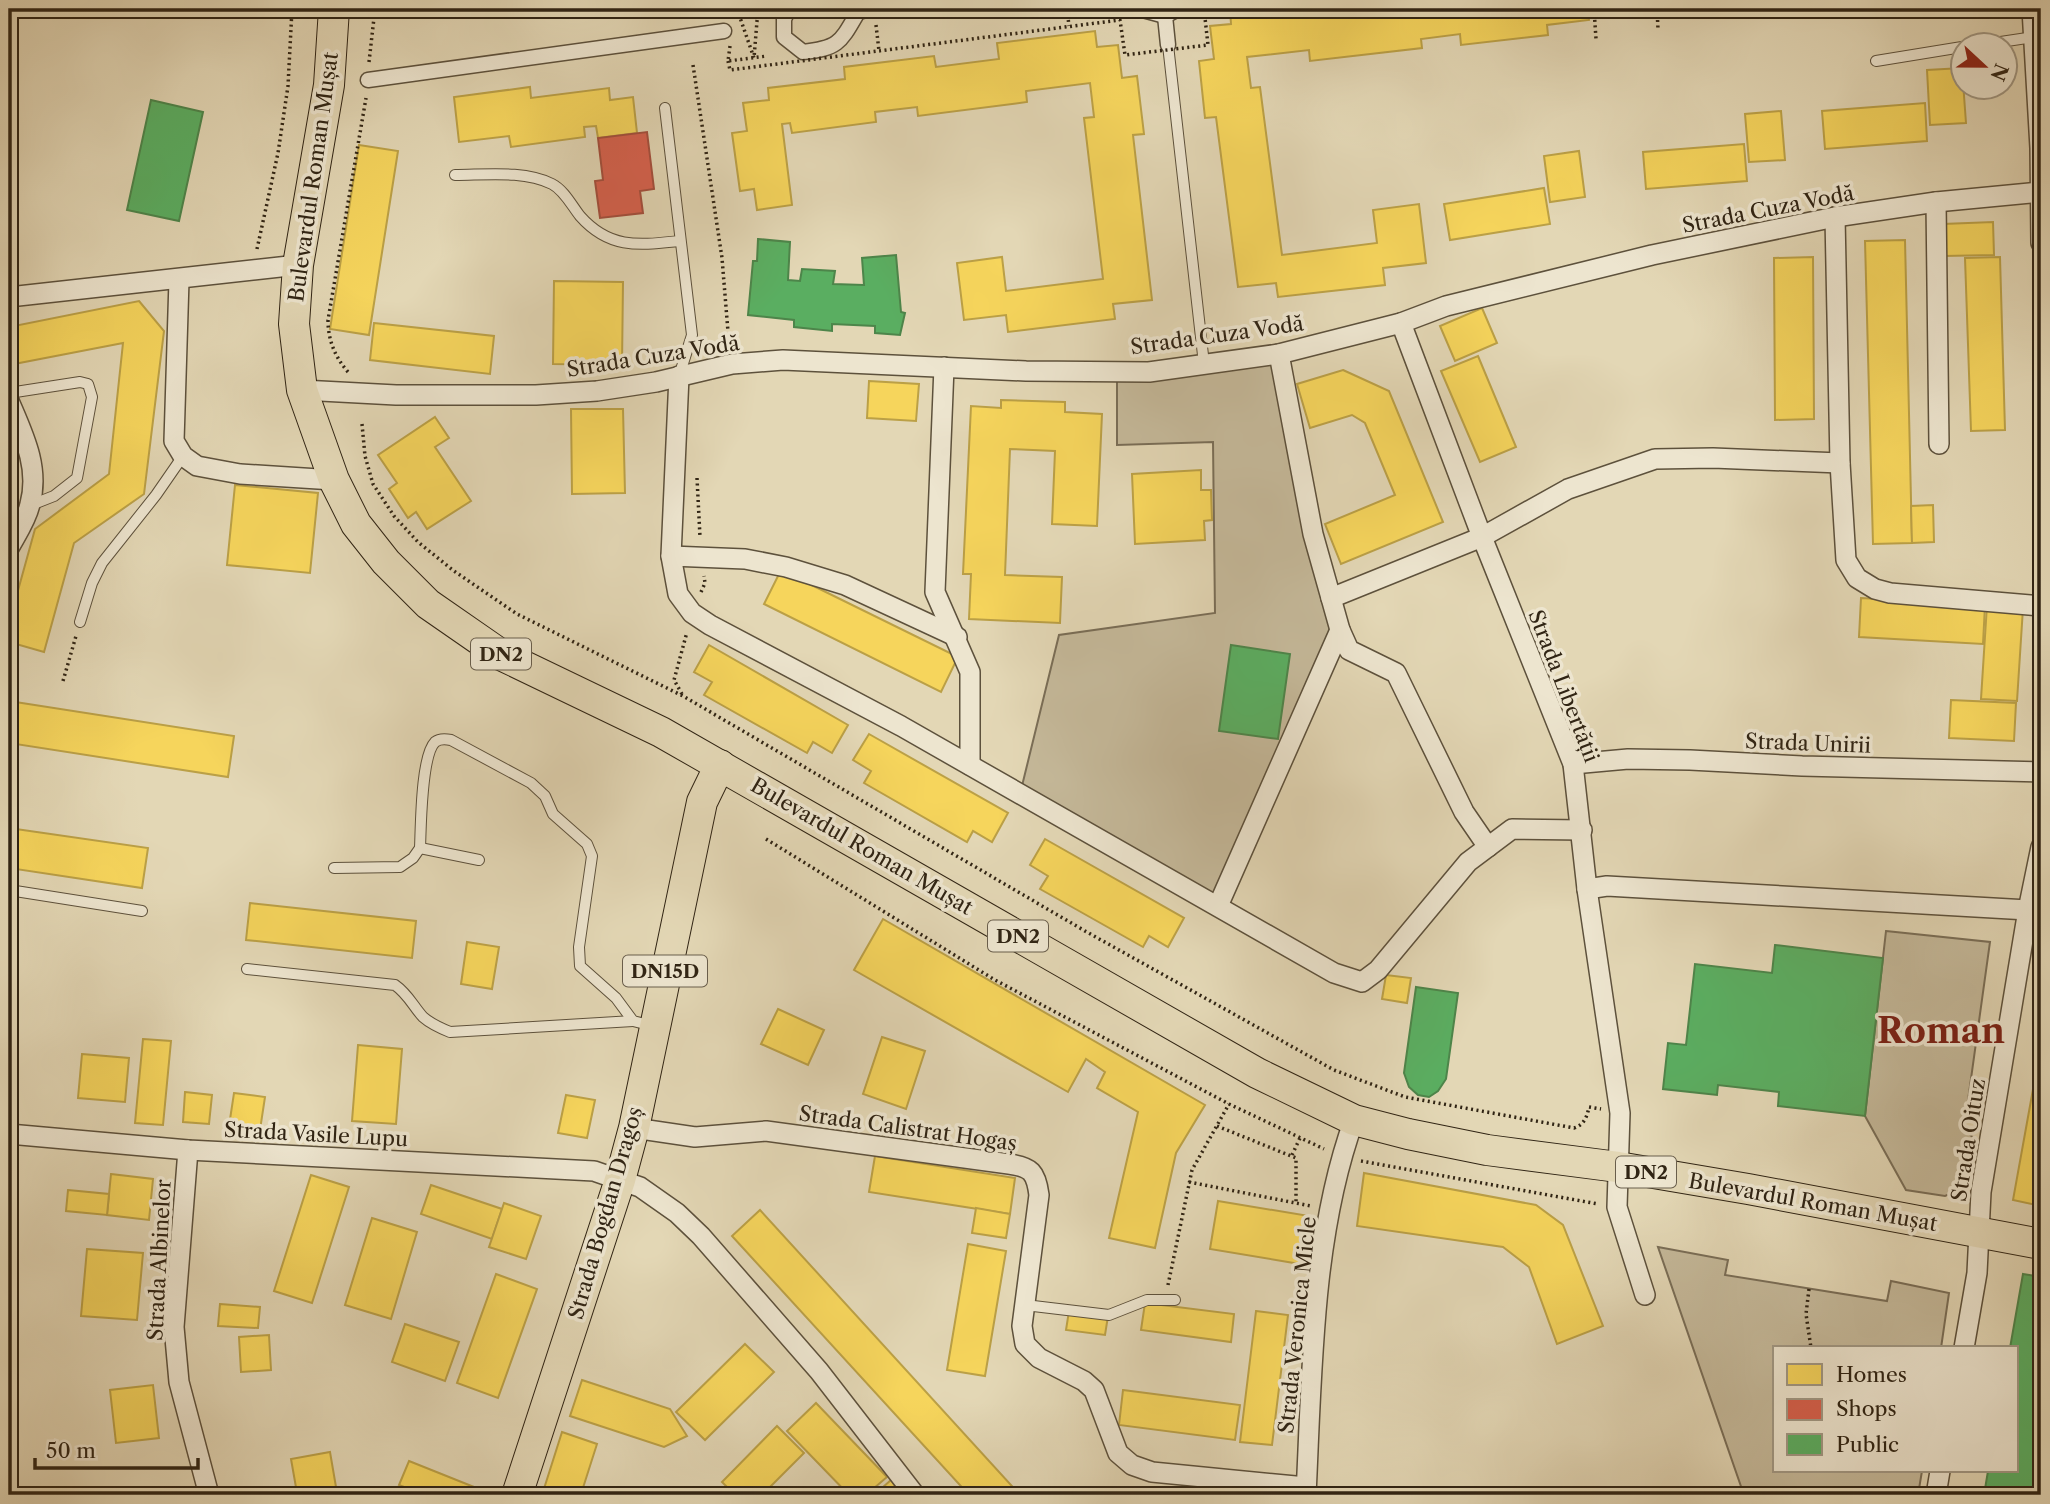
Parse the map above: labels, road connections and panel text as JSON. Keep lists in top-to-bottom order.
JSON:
{
  "streets": {
    "main road": [
      "Bulevardul Roman Mușat",
      "DN2",
      "DN15D",
      "Strada Bogdan Dragoș"
    ],
    "street": [
      "Strada Cuza Vodă",
      "Strada Libertății",
      "Strada Unirii",
      "Strada Calistrat Hogaș",
      "Strada Vasile Lupu",
      "Strada Oituz",
      "Strada Albinelor",
      "Strada Veronica Micle"
    ]
  },
  "crossings": [
    ["Bulevardul Roman Mușat", "Strada Cuza Vodă"],
    ["Bulevardul Roman Mușat", "Strada Libertății"],
    ["Bulevardul Roman Mușat", "Strada Oituz"],
    ["Bulevardul Roman Mușat", "Strada Bogdan Dragoș"],
    ["Bulevardul Roman Mușat", "Strada Veronica Micle"],
    ["Strada Cuza Vodă", "Strada Libertății"],
    ["Strada Libertății", "Strada Unirii"],
    ["Strada Calistrat Hogaș", "Strada Bogdan Dragoș"],
    ["Strada Calistrat Hogaș", "Strada Veronica Micle"],
    ["Strada Vasile Lupu", "Strada Bogdan Dragoș"],
    ["Strada Vasile Lupu", "Strada Albinelor"]
  ],
  "districts": ["Roman"],
  "legend": ["Homes", "Shops", "Public"],
  "scale_bar": "50 m",
  "north": "right"
}
